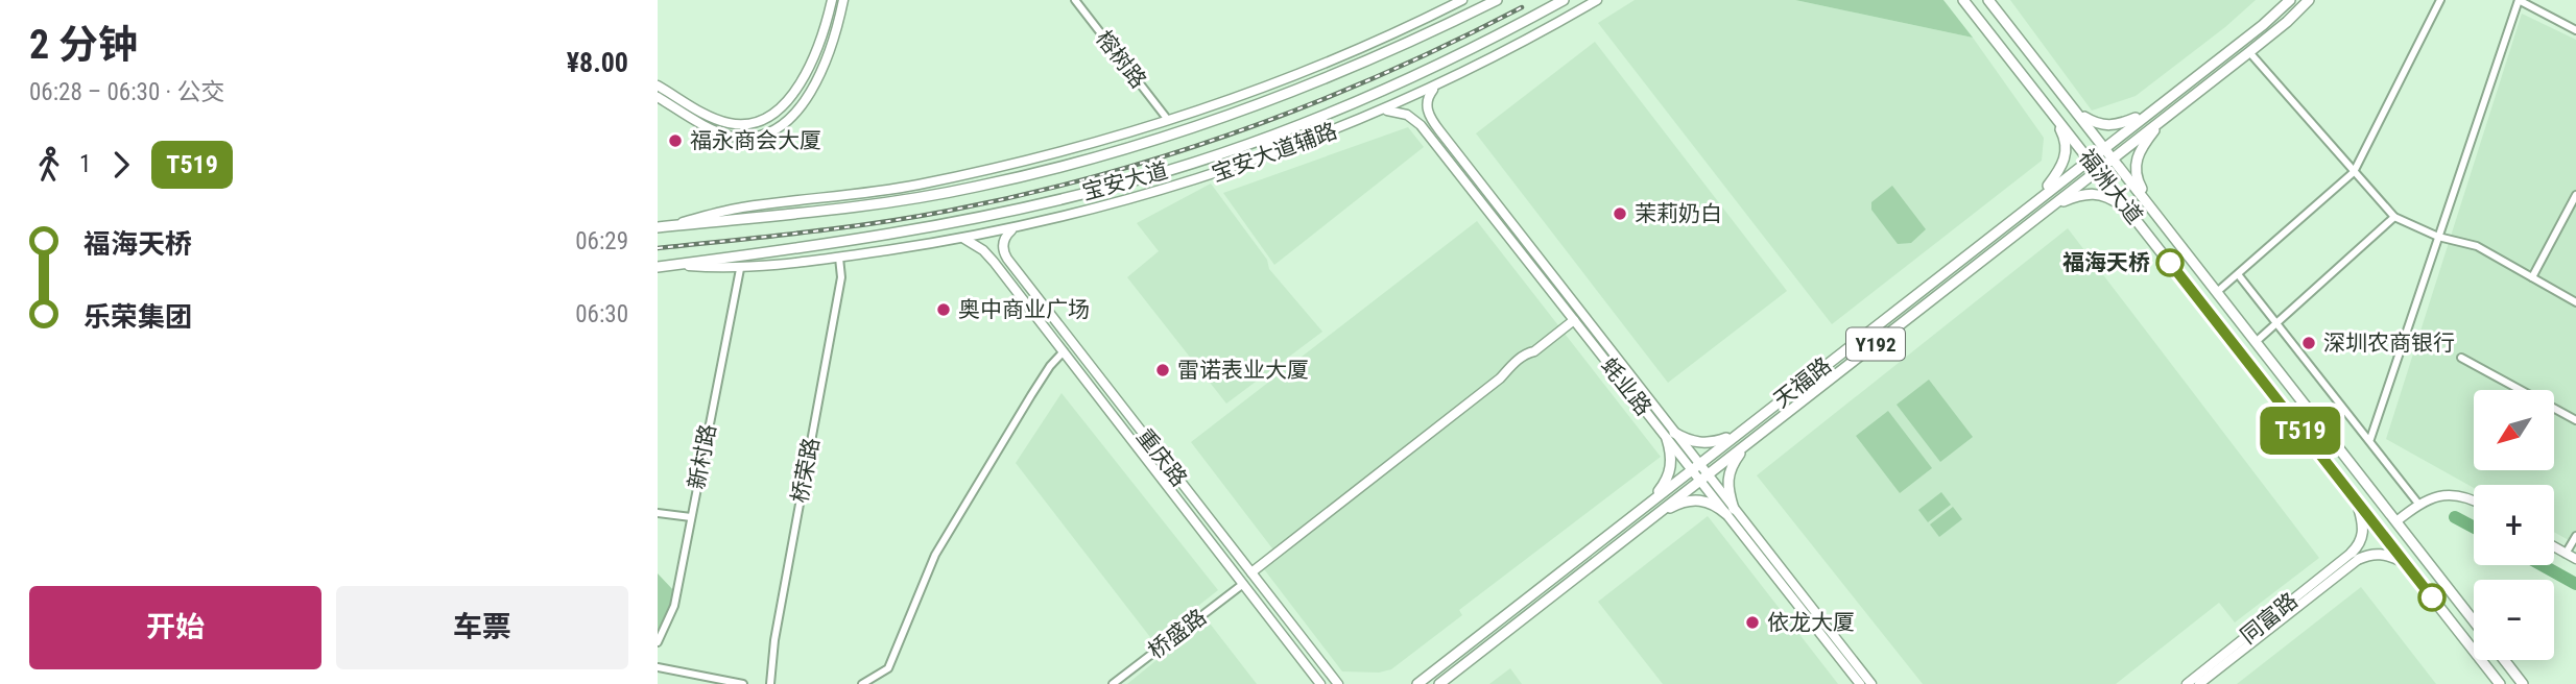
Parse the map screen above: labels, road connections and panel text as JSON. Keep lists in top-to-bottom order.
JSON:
{
  "streets": {
    "main road": [
      "宝安大道辅路",
      "宝安大道",
      "福洲大道",
      "Y192",
      "天福路",
      "蚝业路",
      "重庆路",
      "同富路"
    ],
    "street": [
      "榕树路",
      "新村路",
      "桥荣路",
      "桥盛路"
    ]
  },
  "crossings": [
    ["宝安大道辅路", "宝安大道"],
    ["宝安大道辅路", "蚝业路"],
    ["宝安大道辅路", "新村路"],
    ["宝安大道辅路", "重庆路"],
    ["宝安大道辅路", "桥荣路"],
    ["福洲大道", "天福路"],
    ["天福路", "蚝业路"],
    ["重庆路", "桥盛路"]
  ],
  "places": [
    "福永商会大厦",
    "茉莉奶白",
    "福海天桥",
    "奥中商业广场",
    "深圳农商银行",
    "雷诺表业大厦",
    "依龙大厦"
  ],
  "lines": ["bus line T519"],
  "north": "bottom left",
  "page": {
    "heading": ["2 分钟", "06:28 – 06:30 · 公交", "¥8.00"],
    "on_map": "T519",
    "legs": ["1", "T519"],
    "list": [
      {
        "name": "福海天桥",
        "value": "06:29"
      },
      {
        "name": "乐荣集团",
        "value": "06:30"
      }
    ],
    "map_buttons": ["+", "−"],
    "buttons": ["开始", "车票"]
  }
}
